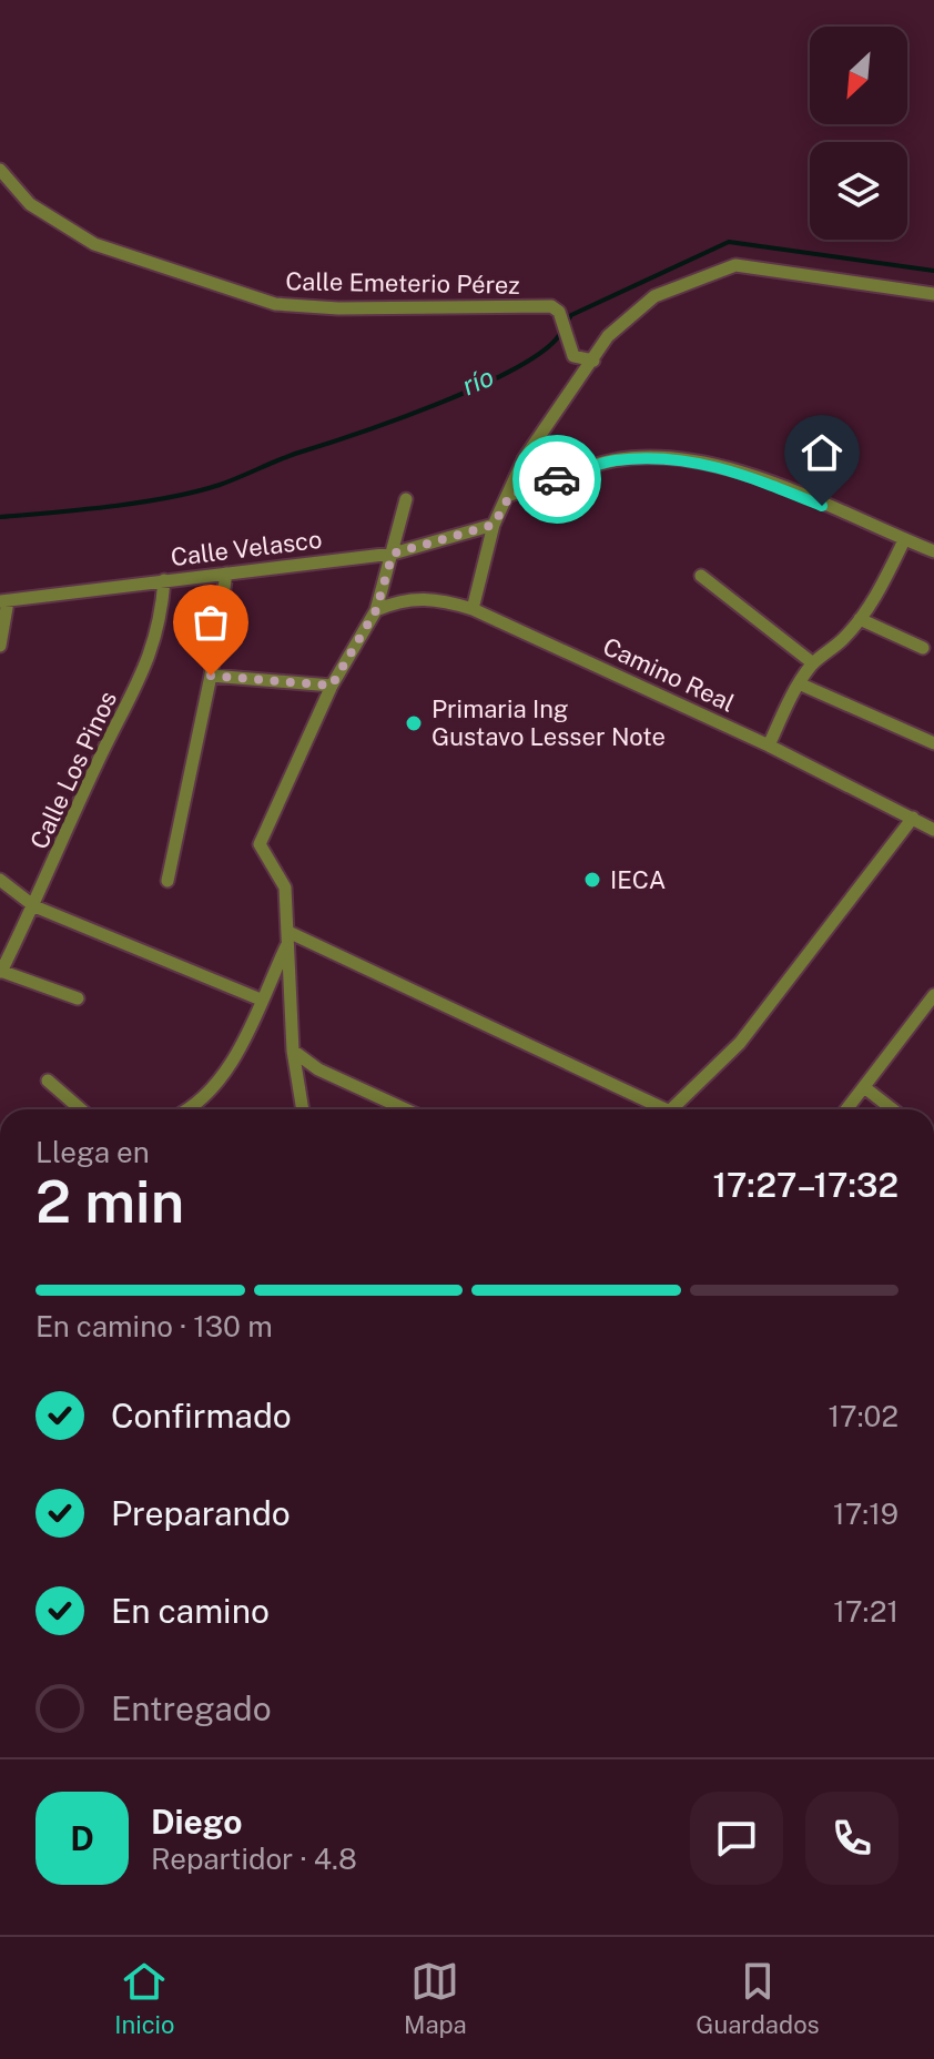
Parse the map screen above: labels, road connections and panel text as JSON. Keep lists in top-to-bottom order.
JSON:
{
  "streets": {
    "street": [
      "Calle Emeterio Pérez",
      "Calle Velasco",
      "Camino Real",
      "Calle Los Pinos"
    ]
  },
  "crossings": [
    ["Calle Velasco", "Calle Los Pinos"]
  ],
  "water": ["río"],
  "places": ["Primaria Ing Gustavo Lesser Note", "IECA"],
  "north": "bottom left",
  "page": {
    "heading": ["2 min", "Llega en", "17:27–17:32"],
    "panel": ["Diego", "Repartidor · 4.8"],
    "bar": "En camino · 130 m",
    "list": [
      ["Confirmado", "17:02"],
      ["Preparando", "17:19"],
      ["En camino", "17:21"],
      "Entregado"
    ],
    "round": "D",
    "tabs": ["Inicio", "Mapa", "Guardados"]
  }
}
